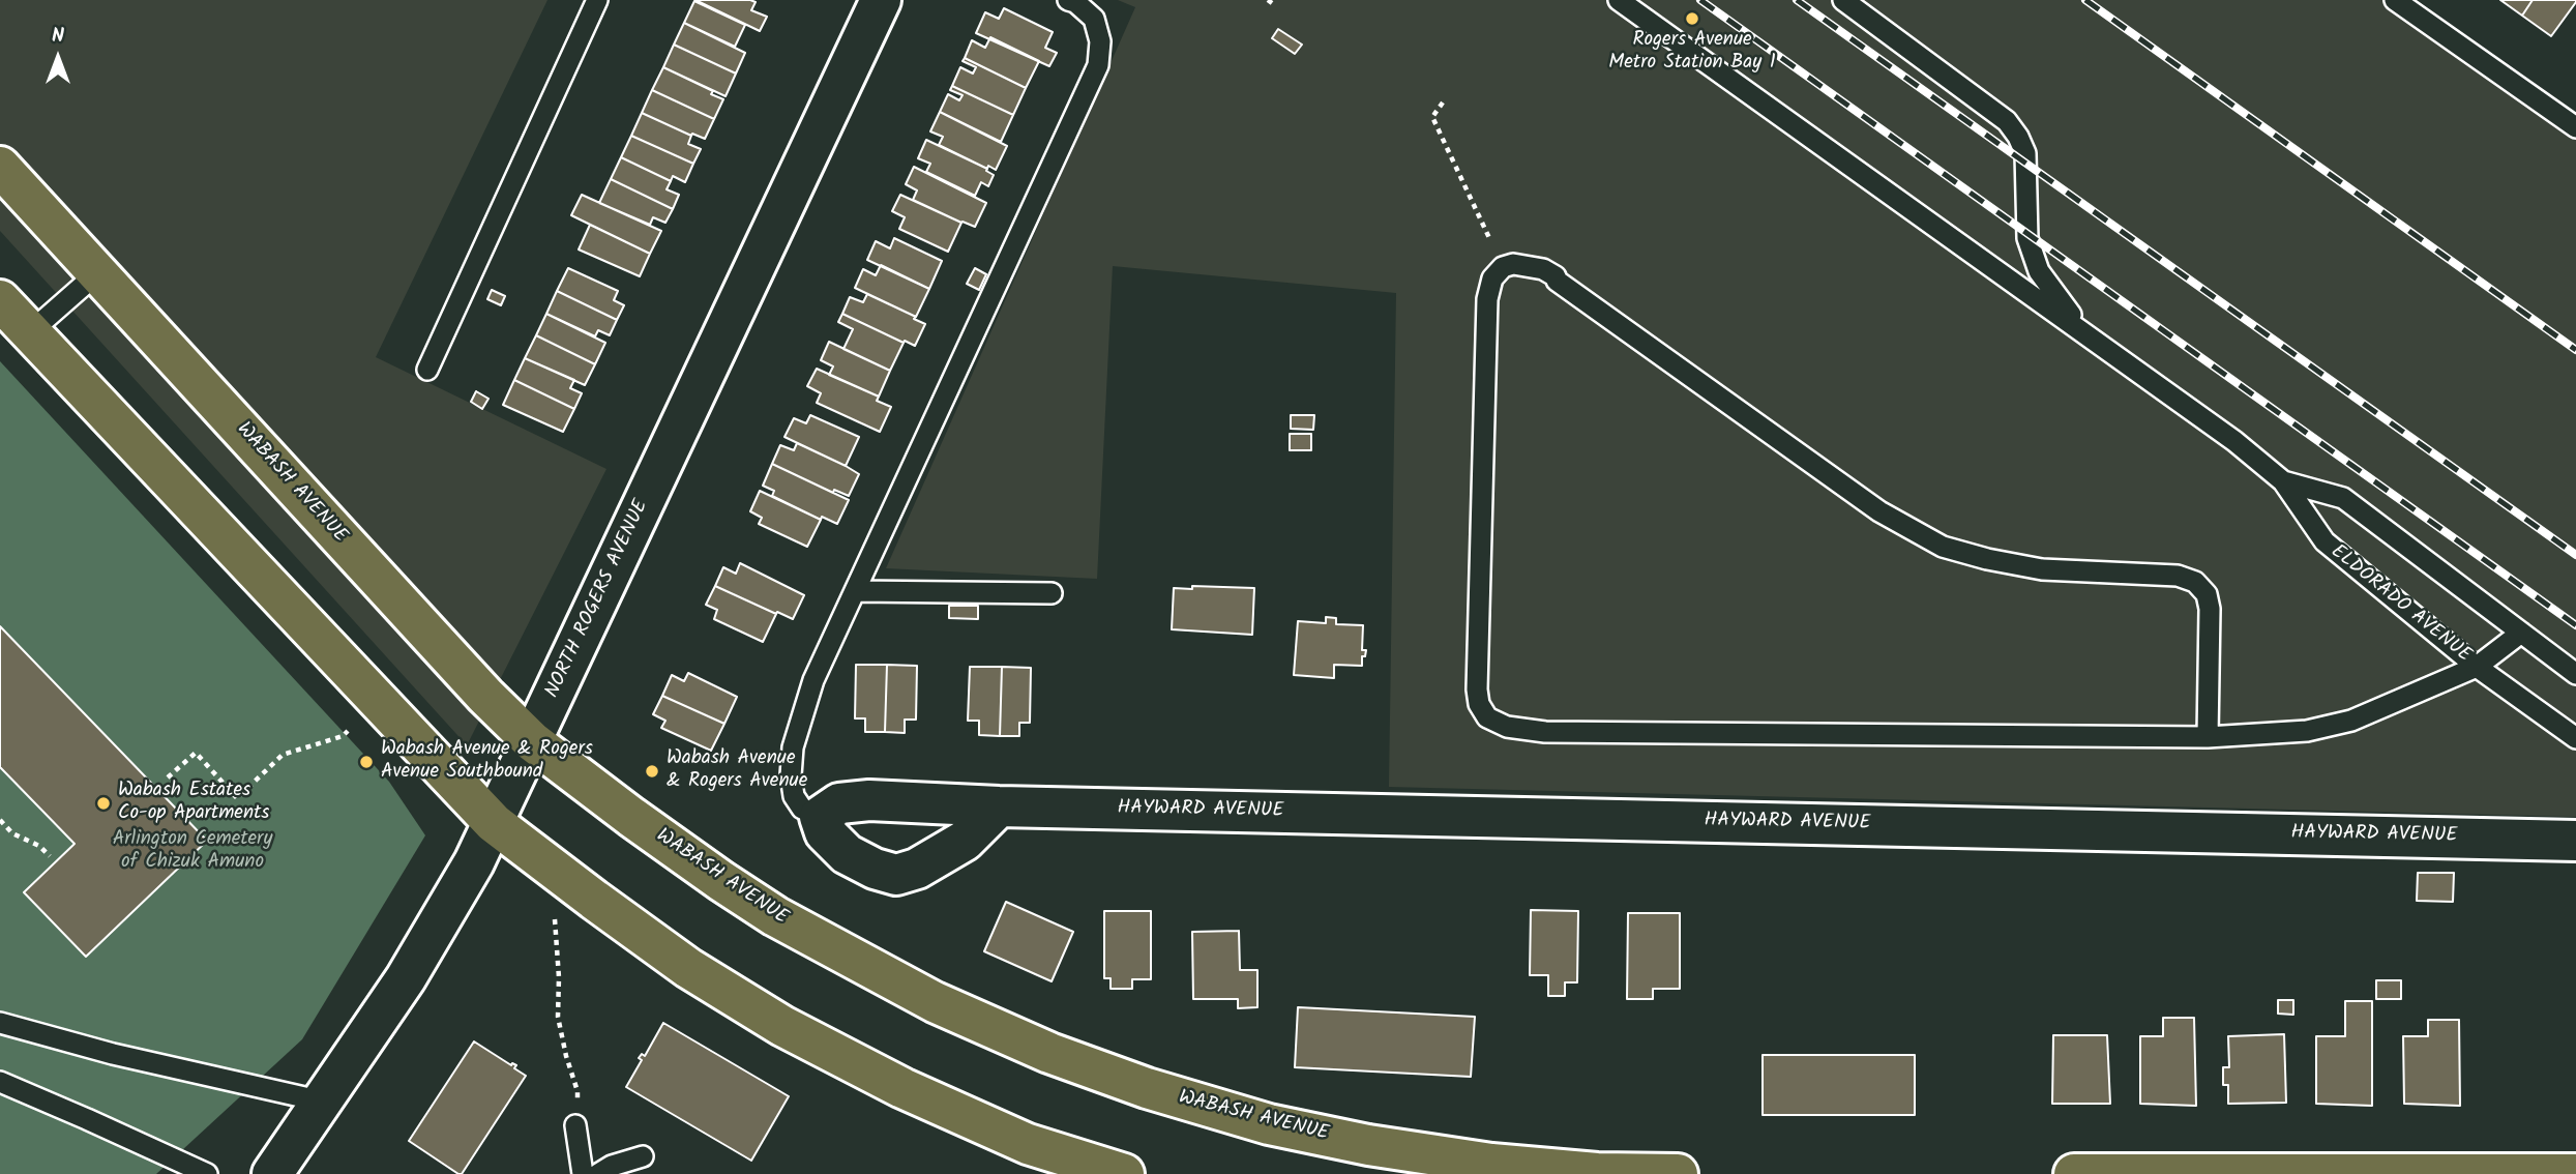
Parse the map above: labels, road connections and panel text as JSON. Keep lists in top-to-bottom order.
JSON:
{
  "streets": {
    "main road": ["WABASH AVENUE"],
    "street": ["NORTH ROGERS AVENUE", "HAYWARD AVENUE"],
    "lane": ["ELDORADO AVENUE"]
  },
  "crossings": [
    ["WABASH AVENUE", "NORTH ROGERS AVENUE"]
  ],
  "parks": ["Arlington Cemetery of Chizuk Amuno"],
  "places": [
    "Rogers Avenue Metro Station Bay 1",
    "Wabash Avenue & Rogers Avenue Southbound",
    "Wabash Avenue & Rogers Avenue",
    "Wabash Estates Co-op Apartments"
  ],
  "north": "top"
}
